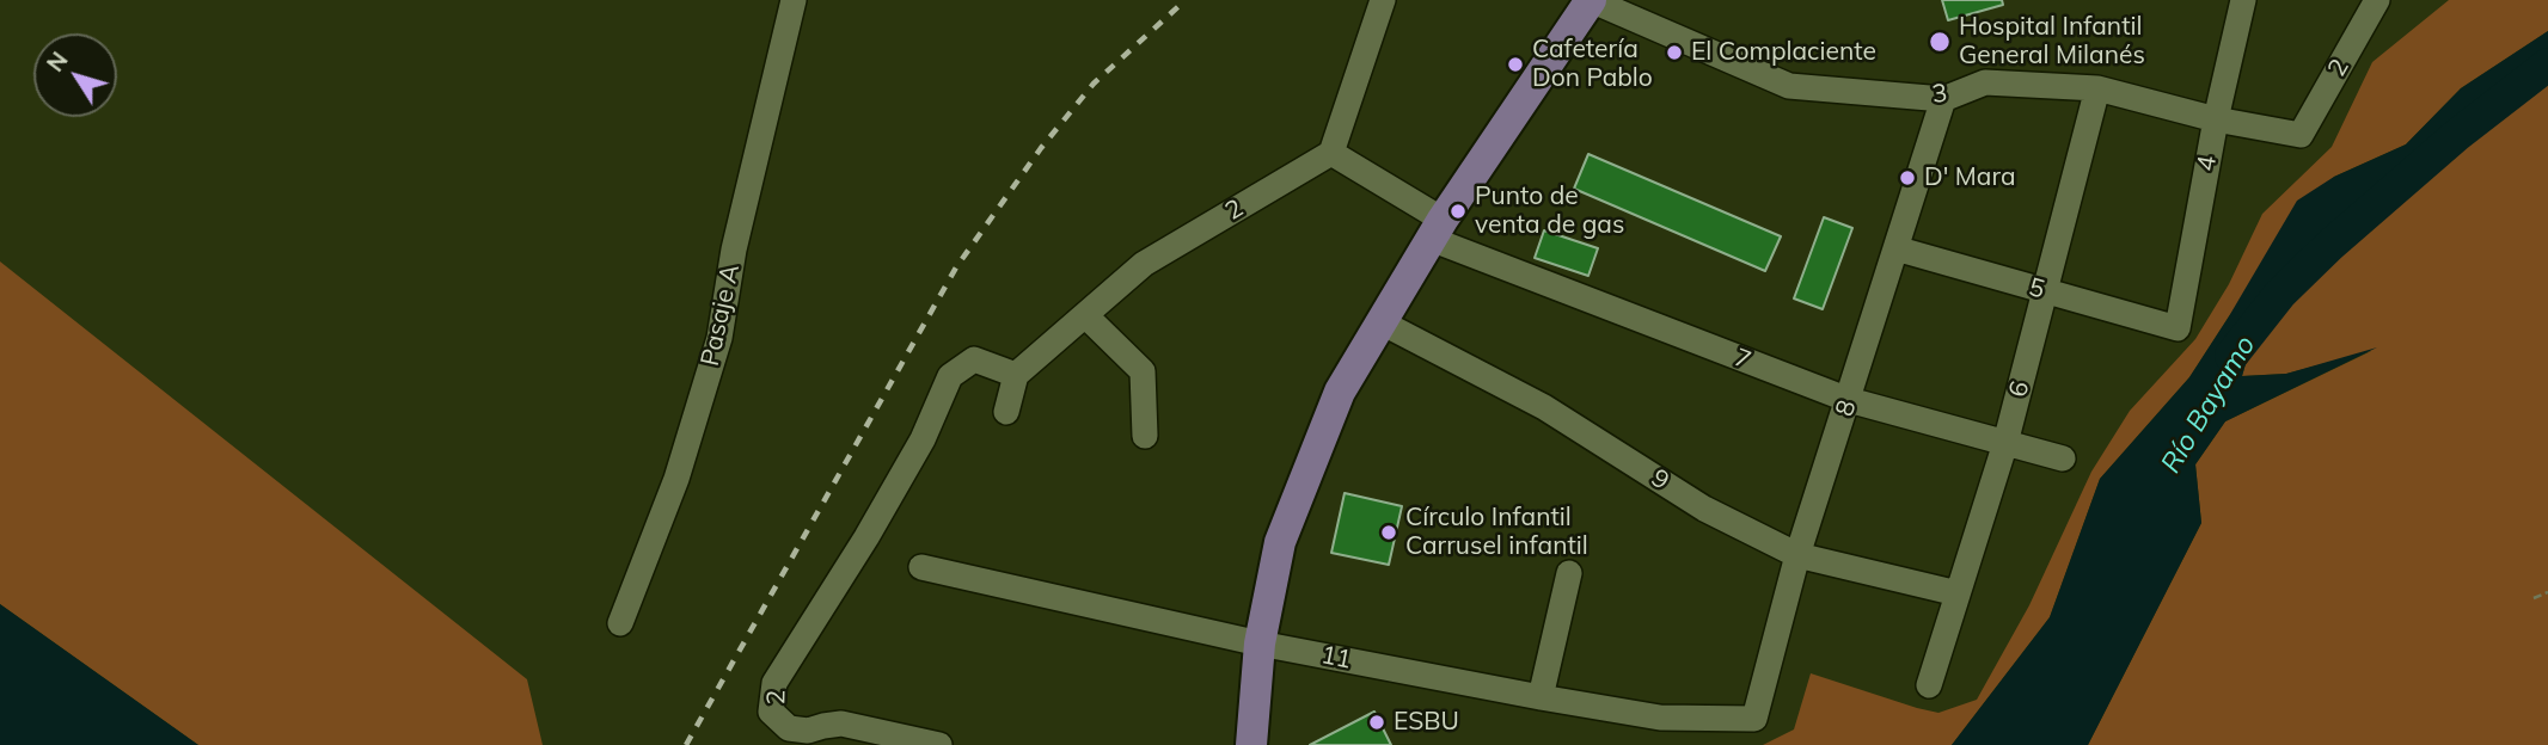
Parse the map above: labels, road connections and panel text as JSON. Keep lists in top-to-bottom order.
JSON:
{
  "streets": {
    "street": [
      "2",
      "3",
      "4",
      "5",
      "Pasaje A",
      "7",
      "6",
      "8",
      "9",
      "11"
    ]
  },
  "crossings": [
    ["2", "3"],
    ["2", "7"],
    ["3", "4"],
    ["3", "6"],
    ["3", "8"],
    ["4", "5"],
    ["5", "6"],
    ["5", "8"],
    ["7", "6"],
    ["7", "8"],
    ["6", "9"],
    ["8", "9"],
    ["8", "11"]
  ],
  "water": ["Río Bayamo"],
  "places": [
    "Hospital Infantil General Milanés",
    "El Complaciente",
    "Cafetería Don Pablo",
    "D' Mara",
    "Punto de venta de gas",
    "Círculo Infantil Carrusel infantil",
    "ESBU"
  ],
  "north": "top left"
}
